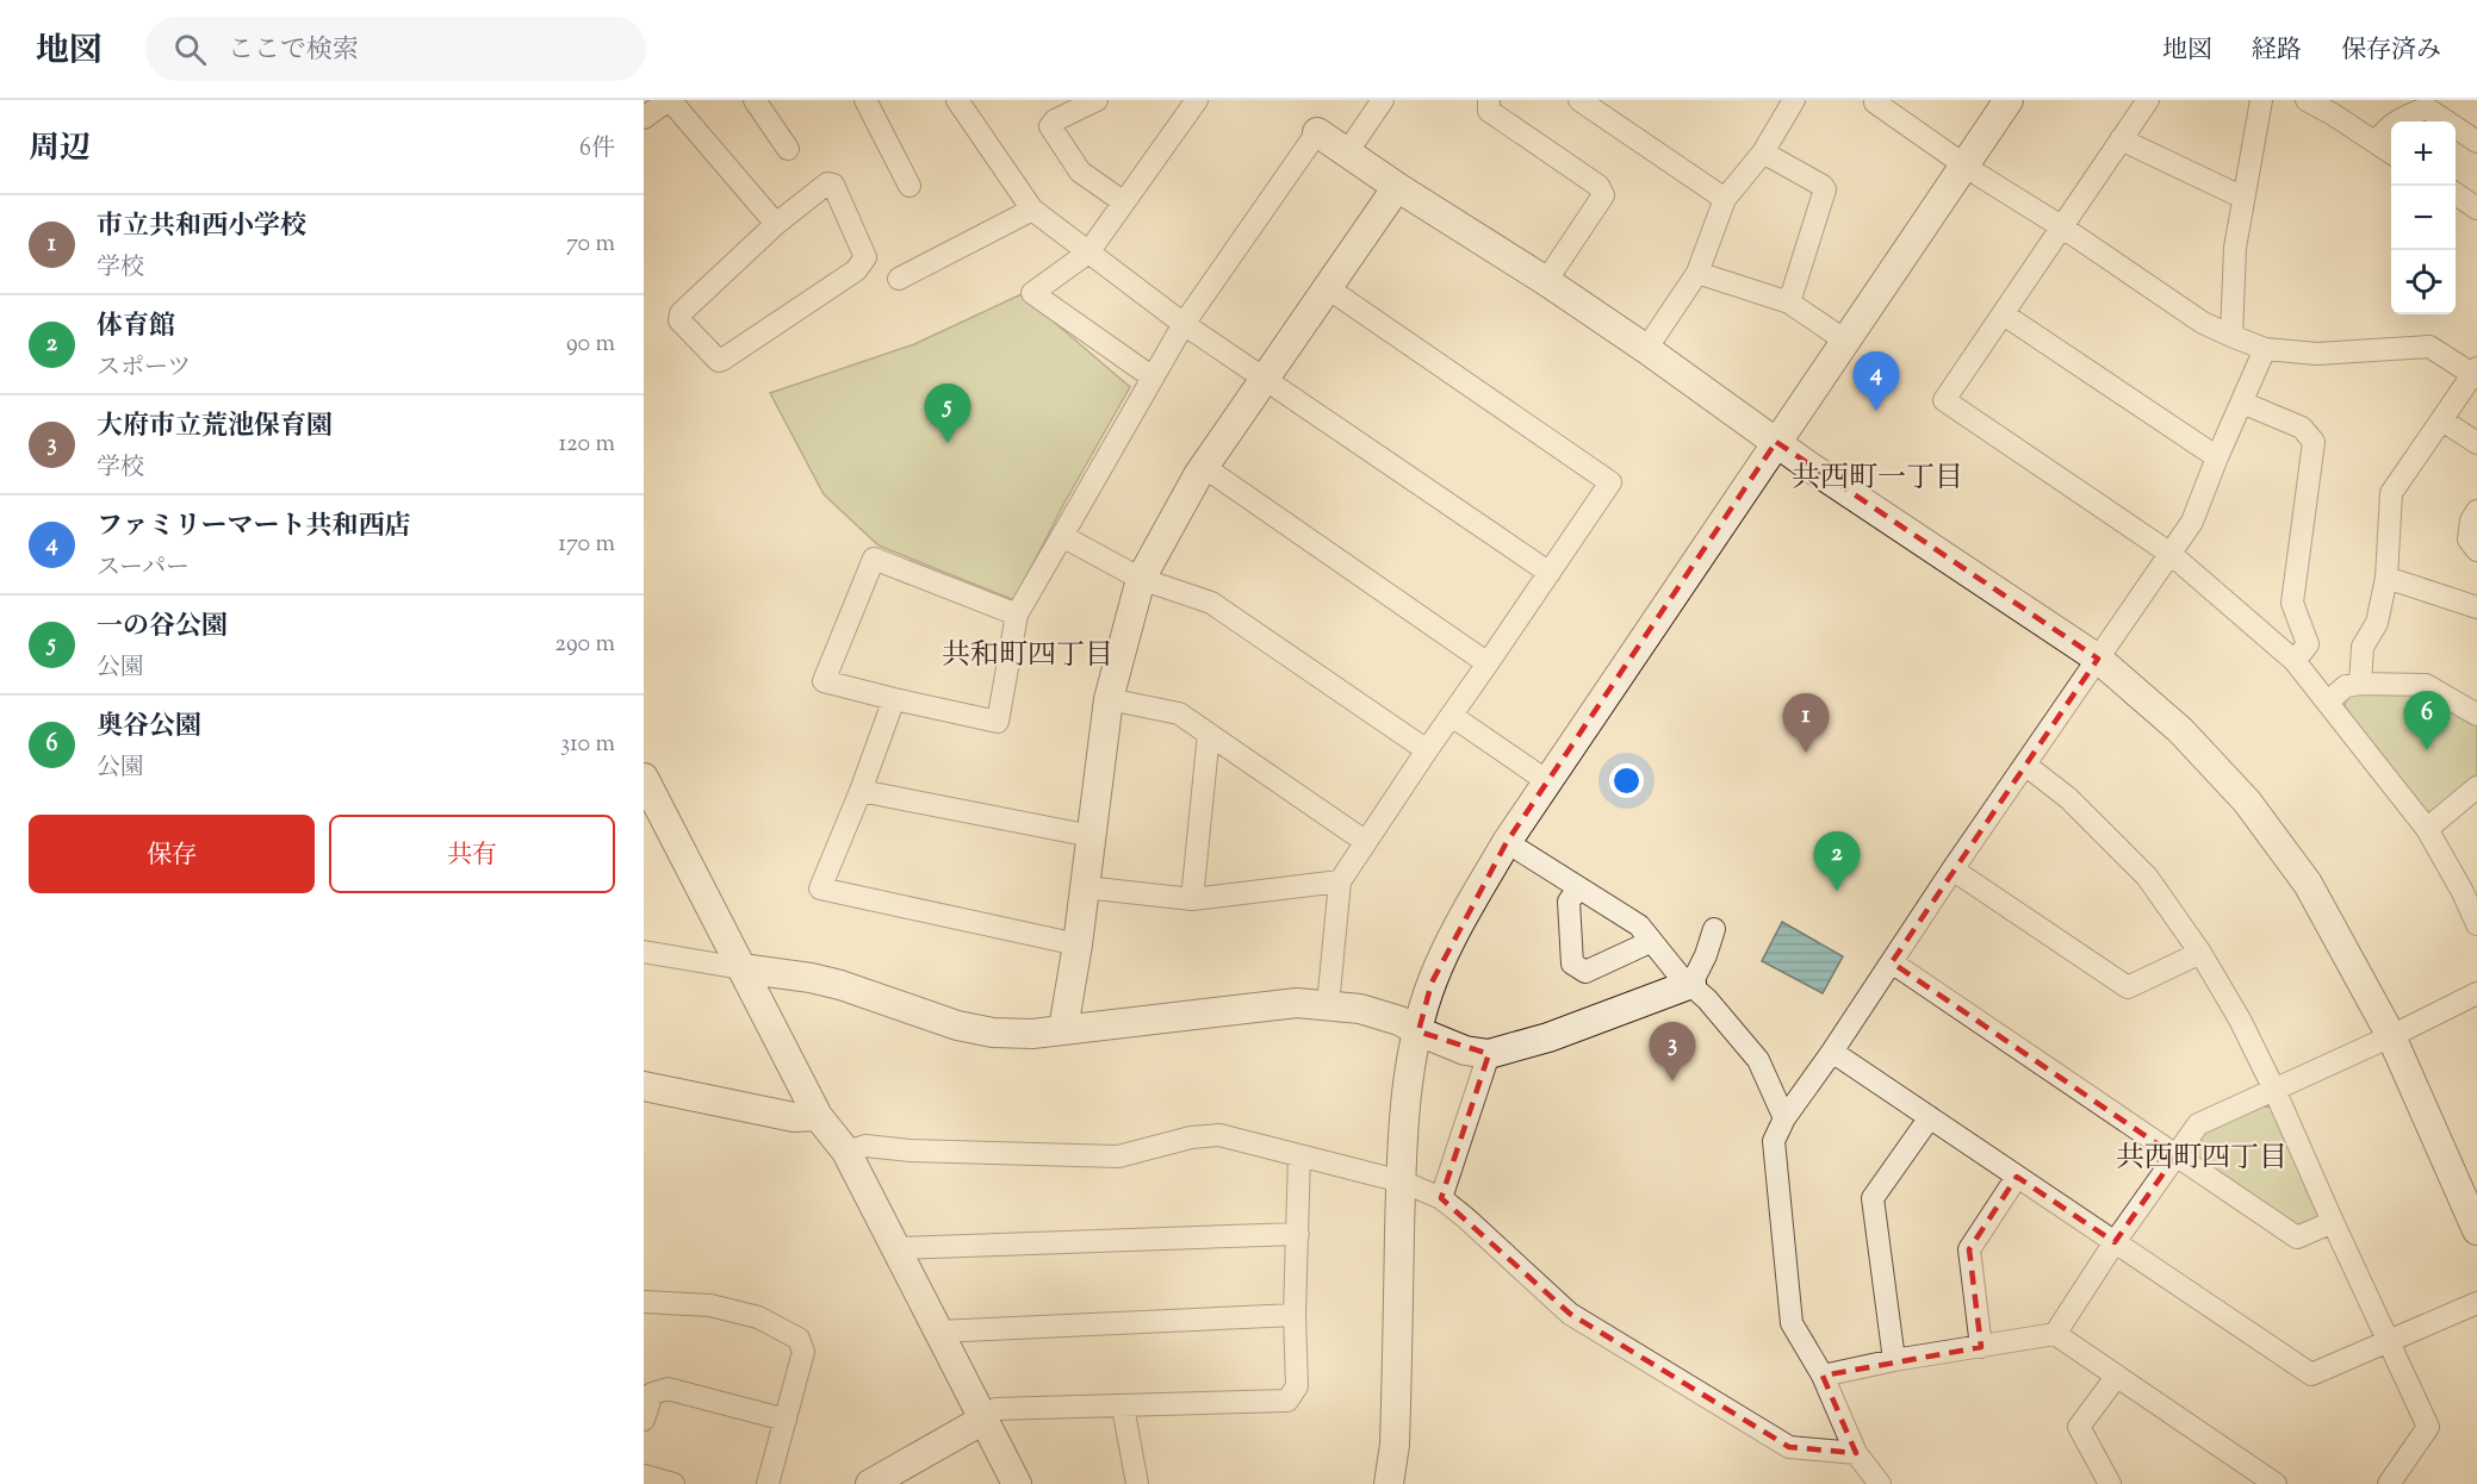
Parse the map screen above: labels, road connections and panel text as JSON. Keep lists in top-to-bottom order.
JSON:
{
  "districts": ["共西町一丁目", "共和町四丁目", "共西町四丁目"],
  "page": {
    "header": "地図",
    "search": "ここで検索",
    "nav": ["地図", "経路", "保存済み"],
    "heading": ["周辺", "6件"],
    "map_buttons": ["+", "−"],
    "list": [
      {
        "mark": "1",
        "name": "市立共和西小学校",
        "note": "学校",
        "value": "70 m"
      },
      {
        "mark": "2",
        "name": "体育館",
        "note": "スポーツ",
        "value": "90 m"
      },
      {
        "mark": "3",
        "name": "大府市立荒池保育園",
        "note": "学校",
        "value": "120 m"
      },
      {
        "mark": "4",
        "name": "ファミリーマート共和西店",
        "note": "スーパー",
        "value": "170 m"
      },
      {
        "mark": "5",
        "name": "一の谷公園",
        "note": "公園",
        "value": "290 m"
      },
      {
        "mark": "6",
        "name": "奥谷公園",
        "note": "公園",
        "value": "310 m"
      }
    ],
    "pins": [
      "4",
      "5",
      "6",
      "1",
      "2",
      "3"
    ],
    "buttons": ["保存", "共有"]
  }
}
